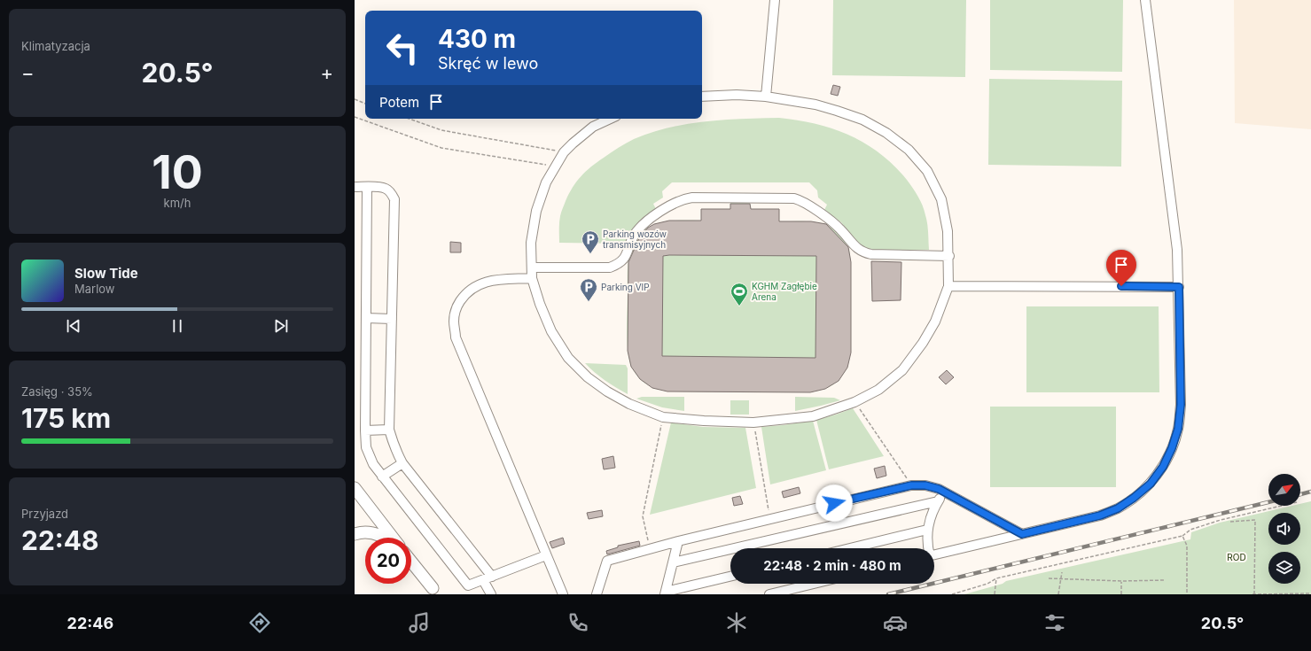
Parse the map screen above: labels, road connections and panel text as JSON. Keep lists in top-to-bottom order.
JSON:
{
  "parks": ["ROD"],
  "places": {
    "parking": ["Parking wozów transmisyjnych", "Parking VIP"],
    "sports": ["KGHM Zagłębie Arena"]
  },
  "north": "top right",
  "page": {
    "tile": [
      "Klimatyzacja",
      ["10", "km/h"],
      ["Zasięg · 35%", "175 km"],
      ["Przyjazd", "22:48"]
    ],
    "turn": ["430 m", "Skręć w lewo"],
    "heat": ["−", "20.5°", "+"],
    "then": "Potem",
    "song": ["Slow Tide", "Marlow"],
    "limit": "20",
    "trip": "22:48 · 2 min · 480 m",
    "tabs": ["22:46", "20.5°"]
  }
}
